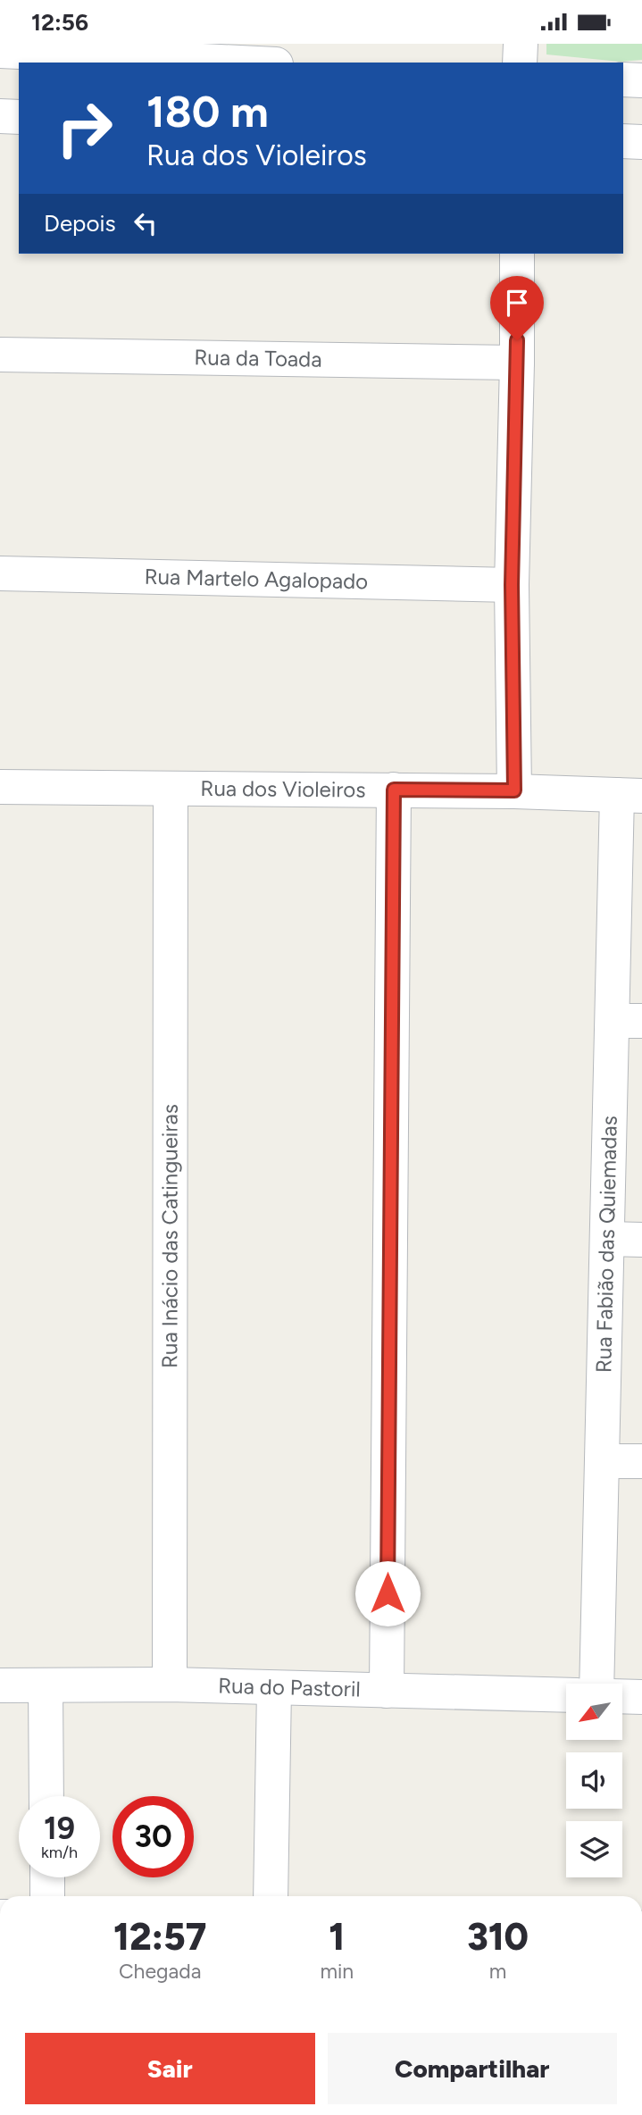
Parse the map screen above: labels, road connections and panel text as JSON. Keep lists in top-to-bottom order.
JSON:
{
  "streets": {
    "street": [
      "Rua da Toada",
      "Rua Martelo Agalopado",
      "Rua dos Violeiros",
      "Rua Inácio das Catingueiras",
      "Rua Fabião das Quiemadas",
      "Rua do Pastoril"
    ]
  },
  "crossings": [
    ["Rua dos Violeiros", "Rua Inácio das Catingueiras"],
    ["Rua dos Violeiros", "Rua Fabião das Quiemadas"],
    ["Rua Inácio das Catingueiras", "Rua do Pastoril"]
  ],
  "north": "bottom left",
  "page": {
    "status": "12:56",
    "turn": ["180 m", "Rua dos Violeiros"],
    "then": "Depois",
    "speed": "19 km/h",
    "limit": "30",
    "eta": [
      "12:57",
      "Chegada",
      "1",
      "min",
      "310",
      "m"
    ],
    "buttons": ["Sair", "Compartilhar"]
  }
}
